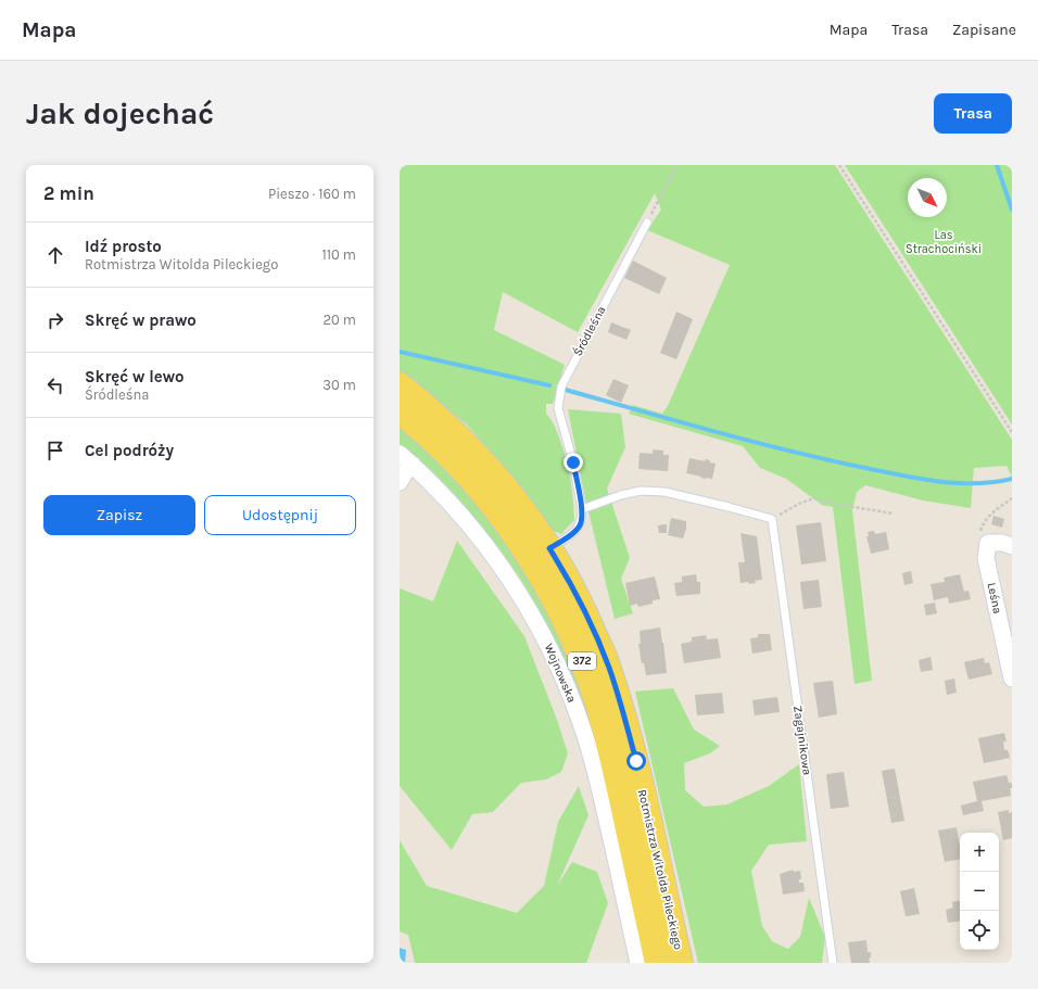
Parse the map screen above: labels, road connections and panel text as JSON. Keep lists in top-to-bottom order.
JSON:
{
  "streets": {
    "main road": ["372", "Rotmistrza Witolda Pileckiego"],
    "street": ["Leśna", "Wojnowska"],
    "lane": ["Śródleśna", "Zagajnikowa"]
  },
  "parks": ["Las Strachociński"],
  "north": "bottom right",
  "page": {
    "header": "Mapa",
    "nav": ["Mapa", "Trasa", "Zapisane"],
    "buttons": [
      "Trasa",
      ["Zapisz", "Udostępnij"]
    ],
    "title": "Jak dojechać",
    "heading": ["2 min", "Pieszo · 160 m"],
    "list": [
      ["Idź prosto", "Rotmistrza Witolda Pileckiego", "110 m"],
      ["Skręć w prawo", "20 m"],
      ["Skręć w lewo", "Śródleśna", "30 m"],
      "Cel podróży"
    ],
    "map_buttons": ["+", "−"]
  }
}
